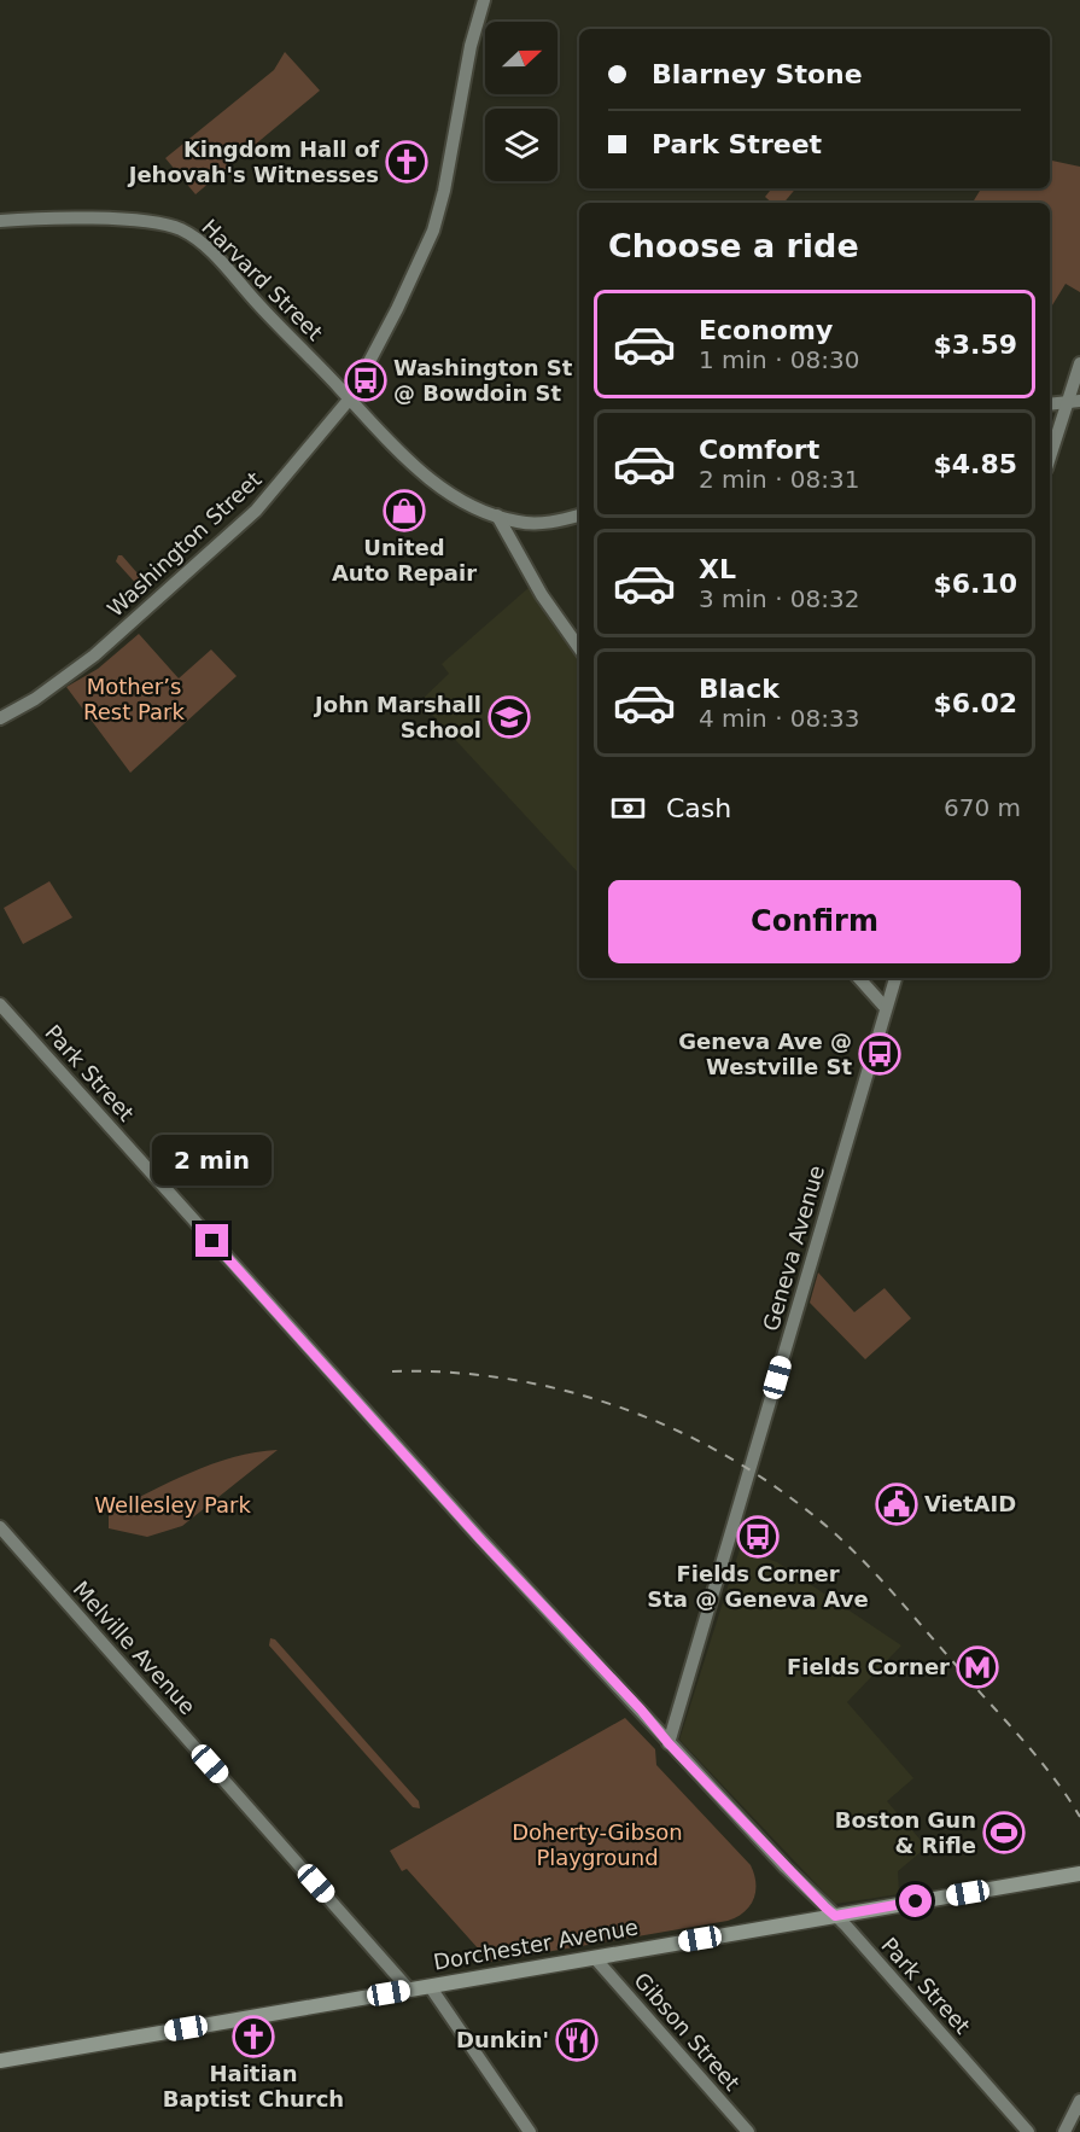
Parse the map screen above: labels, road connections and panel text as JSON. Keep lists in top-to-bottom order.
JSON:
{
  "streets": {
    "main road": [
      "Harvard Street",
      "Washington Street",
      "Park Street",
      "Geneva Avenue",
      "Melville Avenue",
      "Dorchester Avenue",
      "Gibson Street"
    ]
  },
  "crossings": [
    ["Harvard Street", "Washington Street"],
    ["Park Street", "Geneva Avenue"],
    ["Park Street", "Dorchester Avenue"],
    ["Melville Avenue", "Dorchester Avenue"],
    ["Dorchester Avenue", "Gibson Street"]
  ],
  "parks": ["Mother’s Rest Park", "Wellesley Park", "Doherty-Gibson Playground"],
  "places": {
    "church": ["Kingdom Hall of Jehovah's Witnesses", "Haitian Baptist Church"],
    "bus stop": ["Washington St @ Bowdoin St", "Geneva Ave @ Westville St", "Fields Corner Sta @ Geneva Ave"],
    "shop": ["United Auto Repair"],
    "school or university": ["John Marshall School"],
    "public building": ["VietAID"],
    "metro station": ["Fields Corner"],
    "sports": ["Boston Gun & Rifle"],
    "restaurant": ["Dunkin'"]
  },
  "north": "right",
  "page": {
    "banner": ["Blarney Stone", "Park Street"],
    "heading": "Choose a ride",
    "list": [
      {
        "name": "Economy",
        "note": "1 min · 08:30",
        "value": "$3.59"
      },
      {
        "name": "Comfort",
        "note": "2 min · 08:31",
        "value": "$4.85"
      },
      {
        "name": "XL",
        "note": "3 min · 08:32",
        "value": "$6.10"
      },
      {
        "name": "Black",
        "note": "4 min · 08:33",
        "value": "$6.02"
      }
    ],
    "pay": ["Cash", "670 m"],
    "buttons": "Confirm",
    "bubble": "2 min"
  }
}
